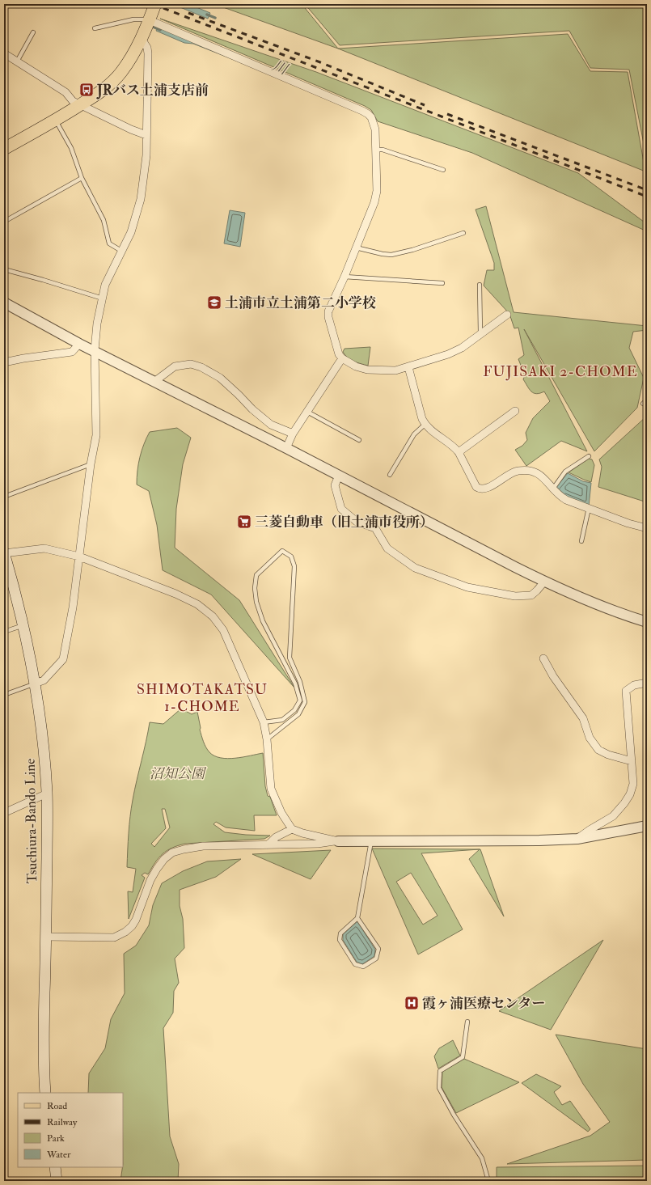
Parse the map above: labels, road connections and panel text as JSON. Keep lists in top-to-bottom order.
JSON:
{
  "streets": {
    "main road": ["Tsuchiura-Bando Line"]
  },
  "districts": ["FUJISAKI 2-CHOME", "SHIMOTAKATSU 1-CHOME"],
  "water": ["川"],
  "parks": ["沼知公園"],
  "places": {
    "bus stop": ["JRバス土浦支店前"],
    "school or university": ["土浦市立土浦第二小学校"],
    "supermarket": ["三菱自動車（旧土浦市役所）"],
    "hospital": ["霞ヶ浦医療センター"]
  },
  "legend": [
    "Road",
    "Railway",
    "Park",
    "Water"
  ]
}
